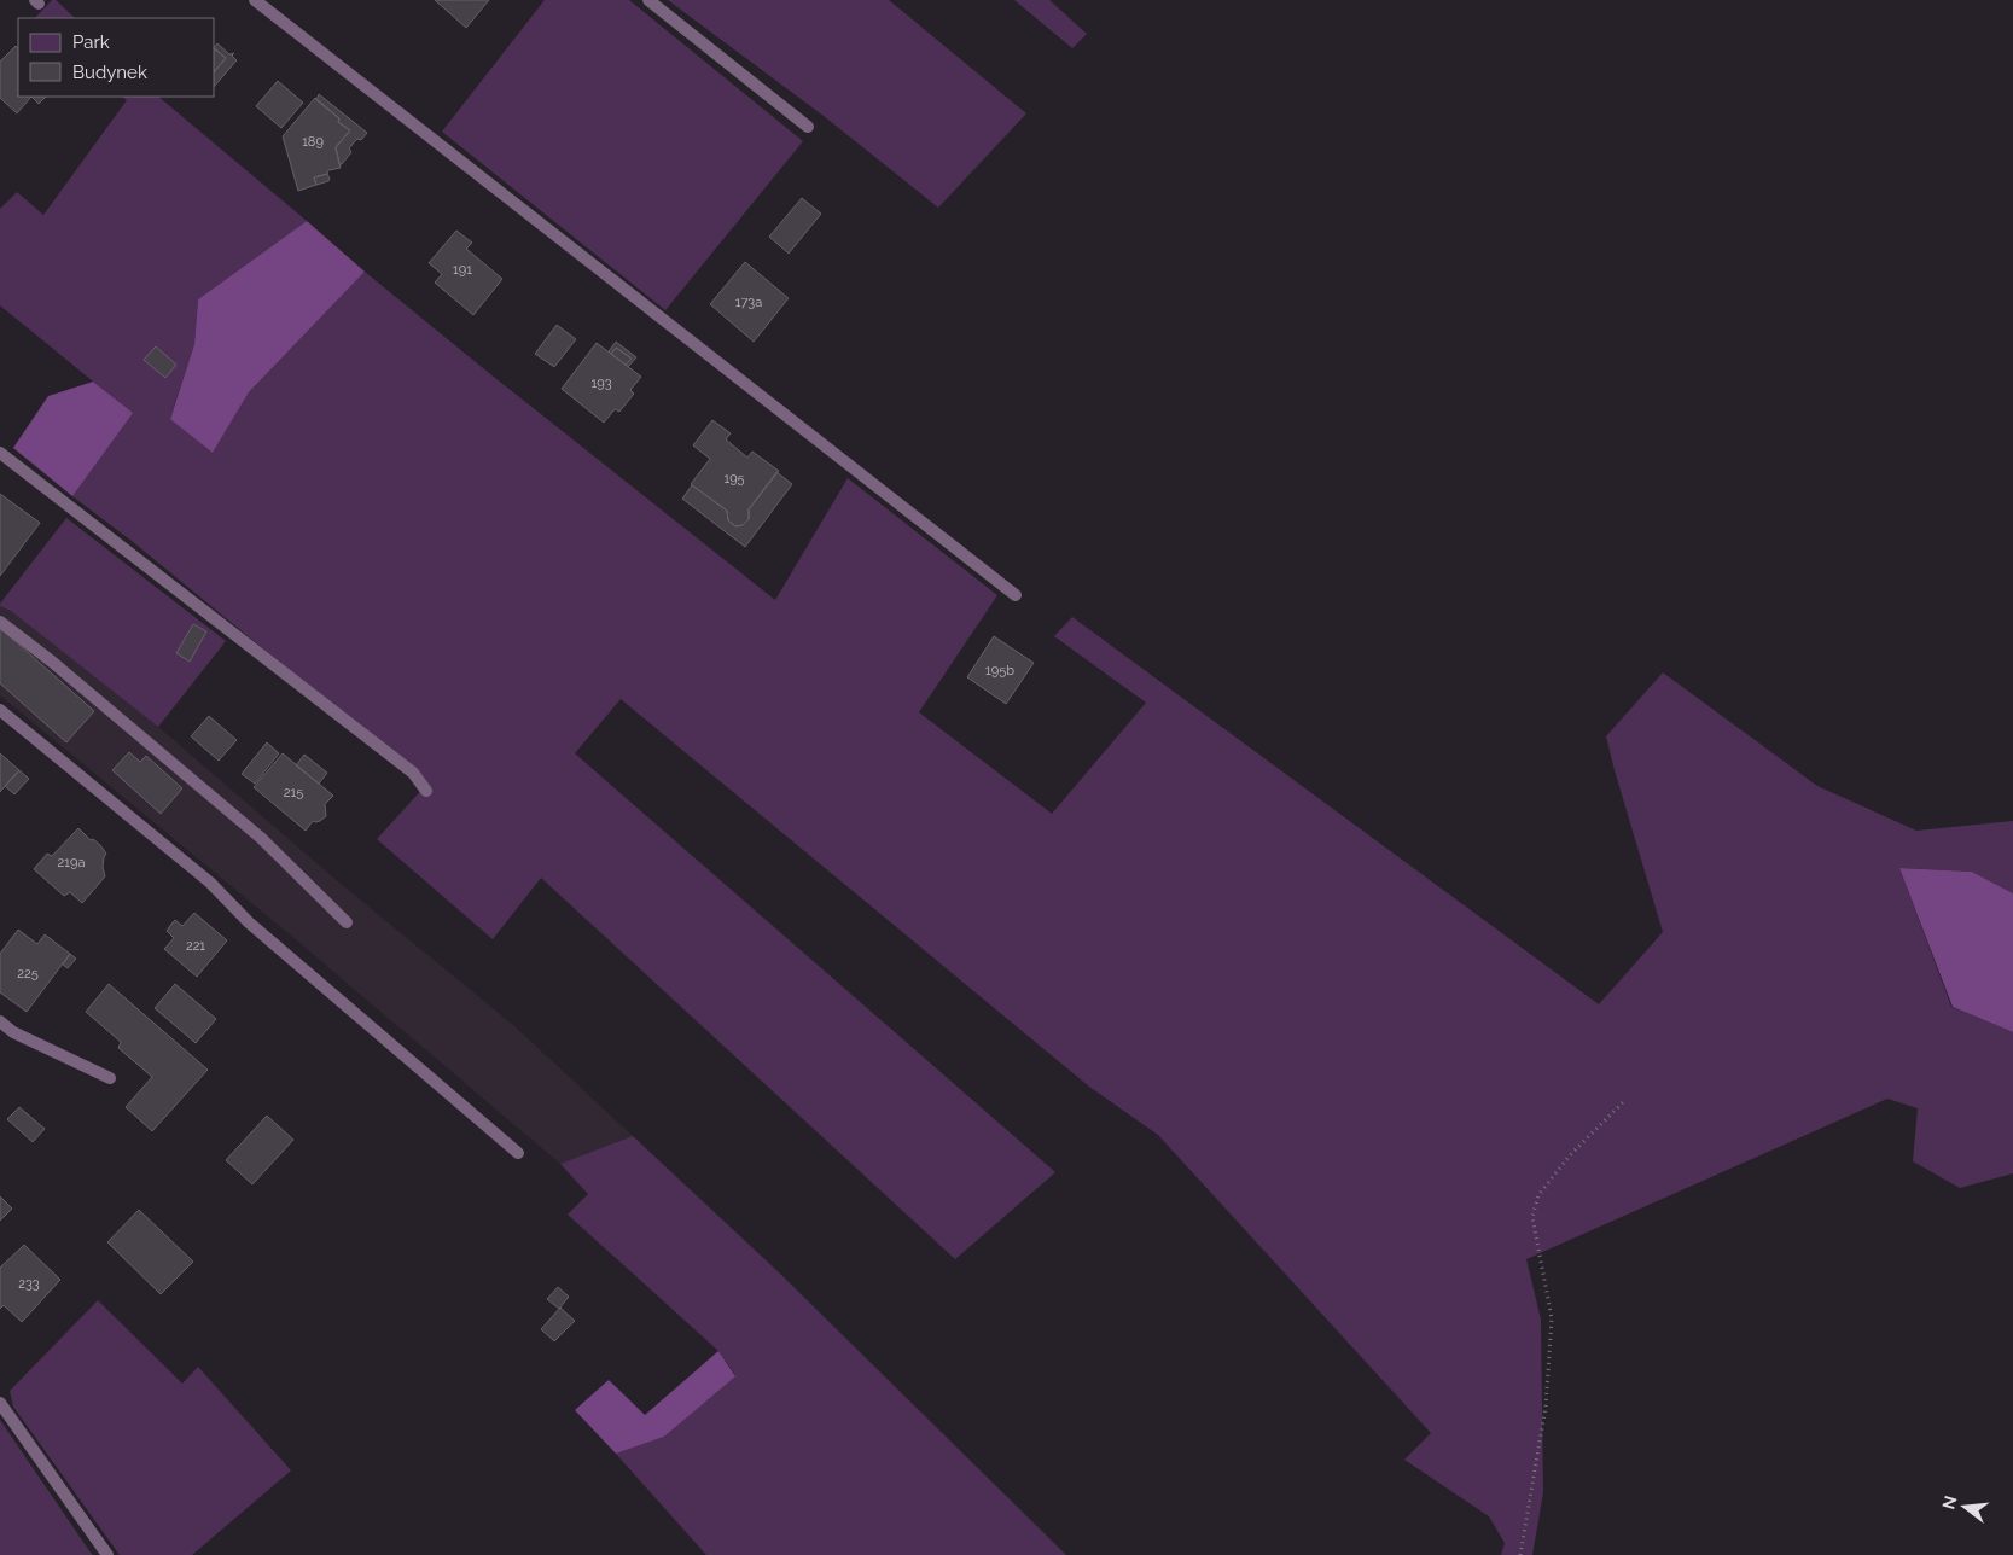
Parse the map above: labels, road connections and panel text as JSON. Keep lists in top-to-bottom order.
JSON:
{
  "house_numbers": [
    "189",
    "191",
    "173a",
    "193",
    "195",
    "195b",
    "215",
    "219a",
    "221",
    "225",
    "233"
  ],
  "legend": ["Park", "Budynek"],
  "north": "left"
}
